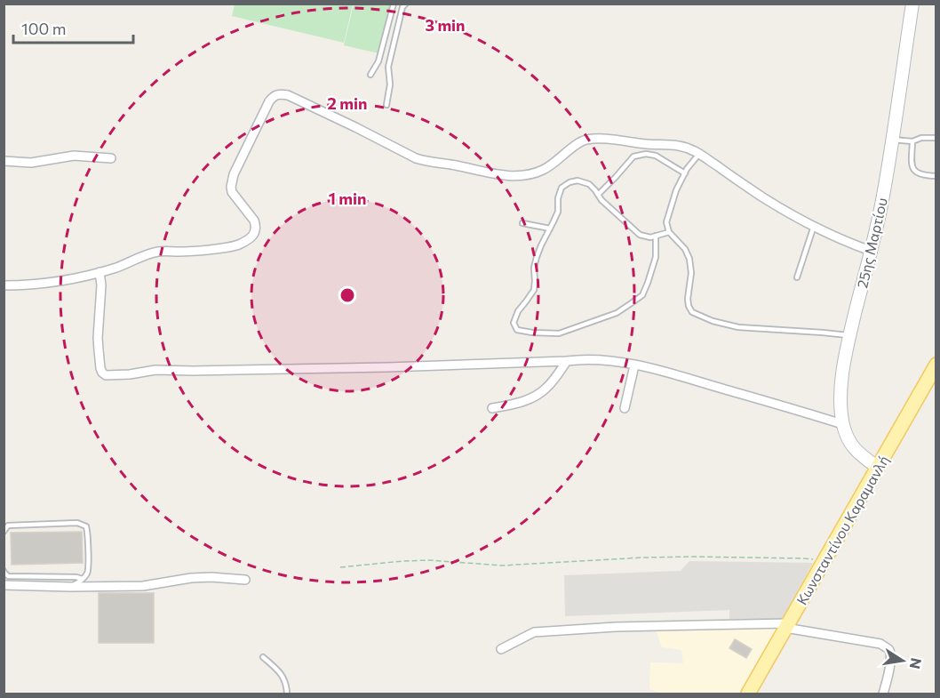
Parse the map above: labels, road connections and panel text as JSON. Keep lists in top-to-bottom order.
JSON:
{
  "streets": {
    "main road": ["25ης Μαρτίου", "Κωνσταντίνου Καραμανλή"]
  },
  "crossings": [
    ["25ης Μαρτίου", "Κωνσταντίνου Καραμανλή"]
  ],
  "scale_bar": "100 m",
  "north": "right",
  "rings": ["3 min", "2 min", "1 min"]
}
